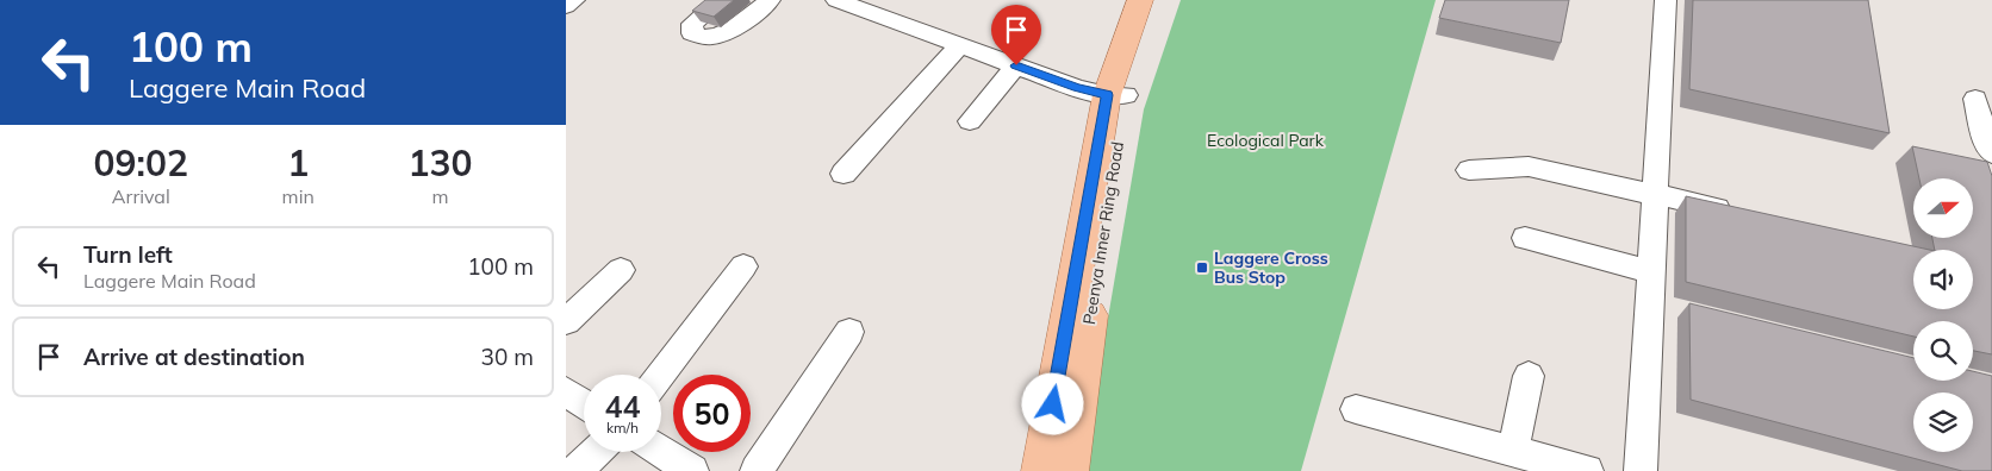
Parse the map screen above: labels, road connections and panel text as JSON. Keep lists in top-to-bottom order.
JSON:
{
  "streets": {
    "main road": ["Peenya Inner Ring Road"]
  },
  "parks": ["Ecological Park"],
  "places": {
    "transit": ["Laggere Cross Bus Stop"]
  },
  "north": "right",
  "page": {
    "turn": ["100 m", "Laggere Main Road"],
    "eta": [
      "09:02",
      "Arrival",
      "1",
      "min",
      "130",
      "m"
    ],
    "list": [
      {
        "name": "Turn left",
        "note": "Laggere Main Road",
        "value": "100 m"
      },
      {
        "name": "Arrive at destination",
        "value": "30 m"
      }
    ],
    "speed": "44 km/h",
    "limit": "50"
  }
}
